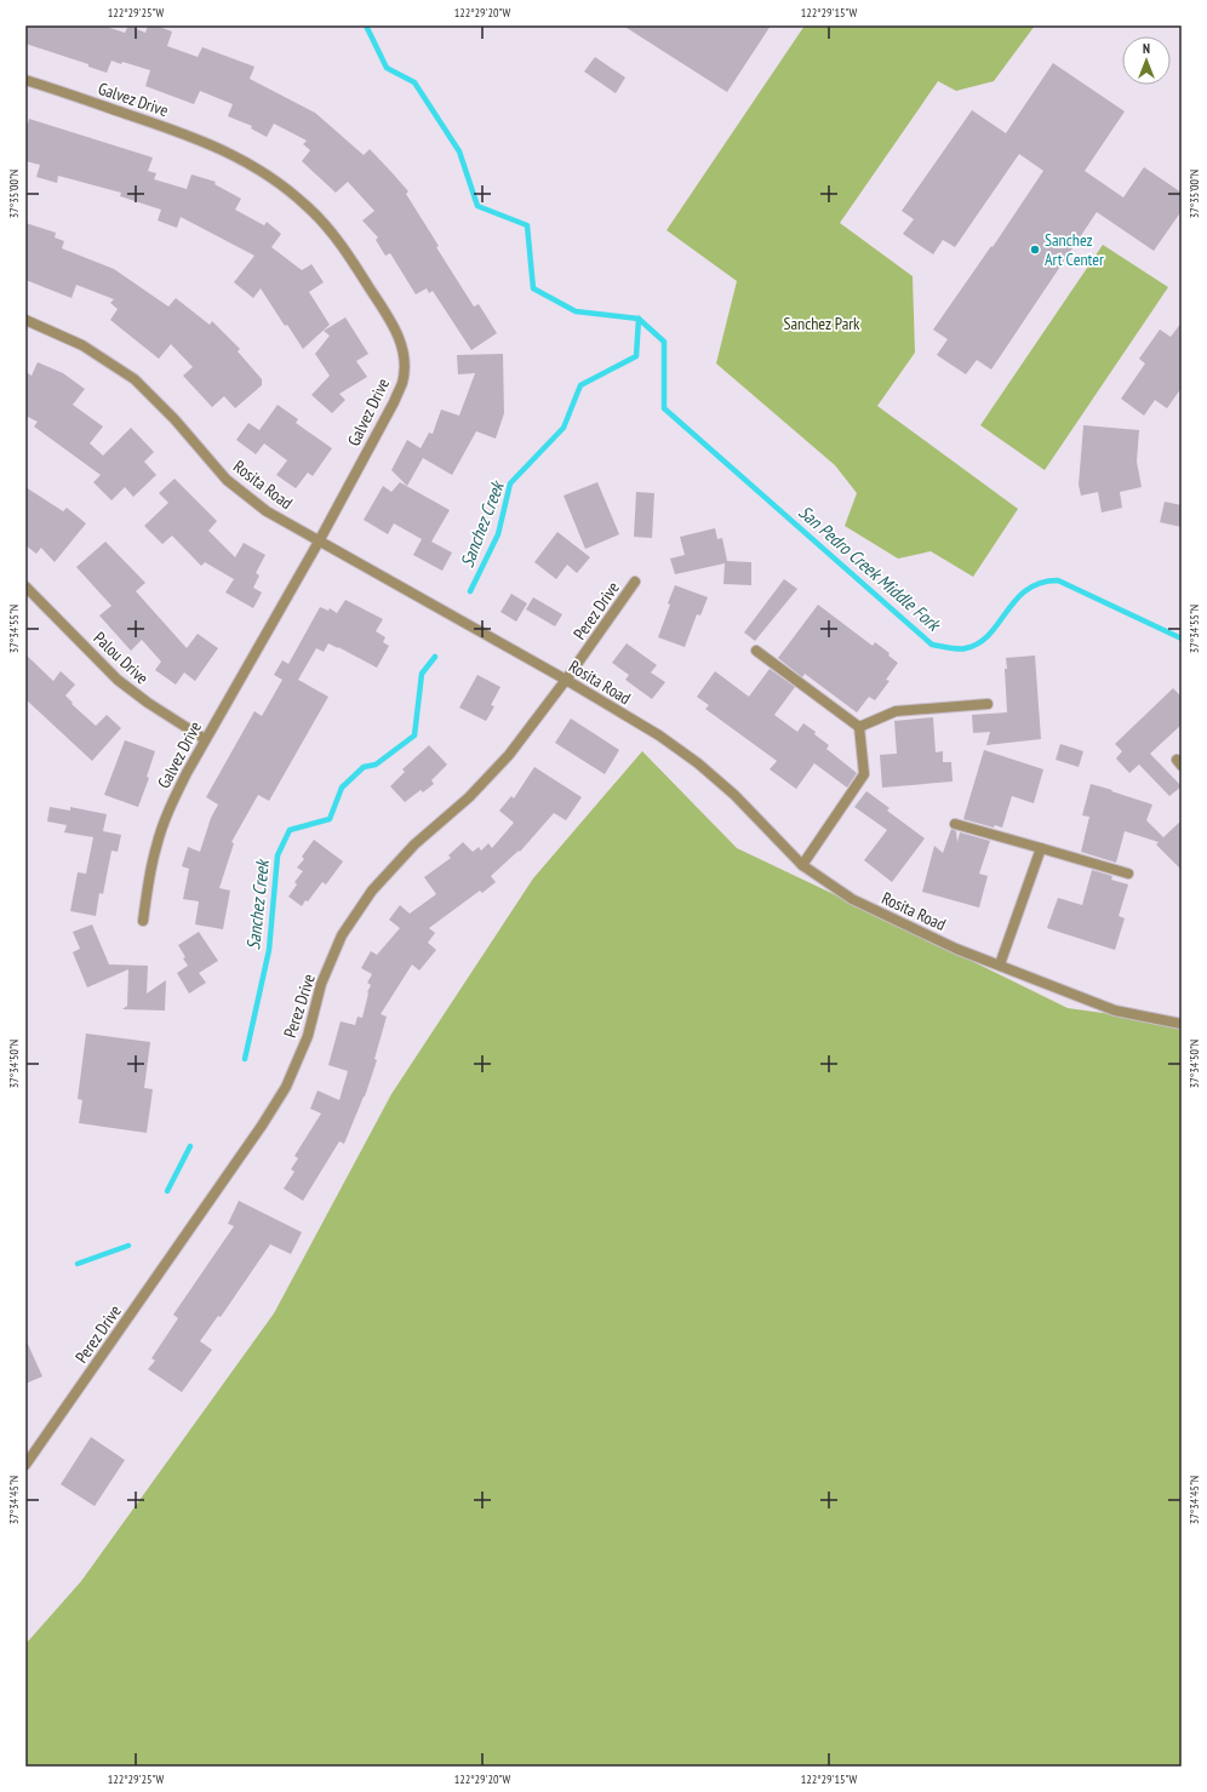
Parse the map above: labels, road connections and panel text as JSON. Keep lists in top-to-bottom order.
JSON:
{
  "streets": {
    "street": [
      "Galvez Drive",
      "Rosita Road",
      "Perez Drive",
      "Palou Drive"
    ]
  },
  "crossings": [
    ["Galvez Drive", "Rosita Road"],
    ["Galvez Drive", "Palou Drive"],
    ["Rosita Road", "Perez Drive"]
  ],
  "water": ["Sanchez Creek", "San Pedro Creek Middle Fork"],
  "parks": ["Sanchez Park"],
  "places": ["Sanchez Art Center"],
  "north": "top",
  "coordinates": [
    "122°29'25\"W",
    "122°29'20\"W",
    "122°29'15\"W",
    "37°35'00\"N",
    "37°34'55\"N",
    "37°34'50\"N",
    "37°34'45\"N"
  ]
}
